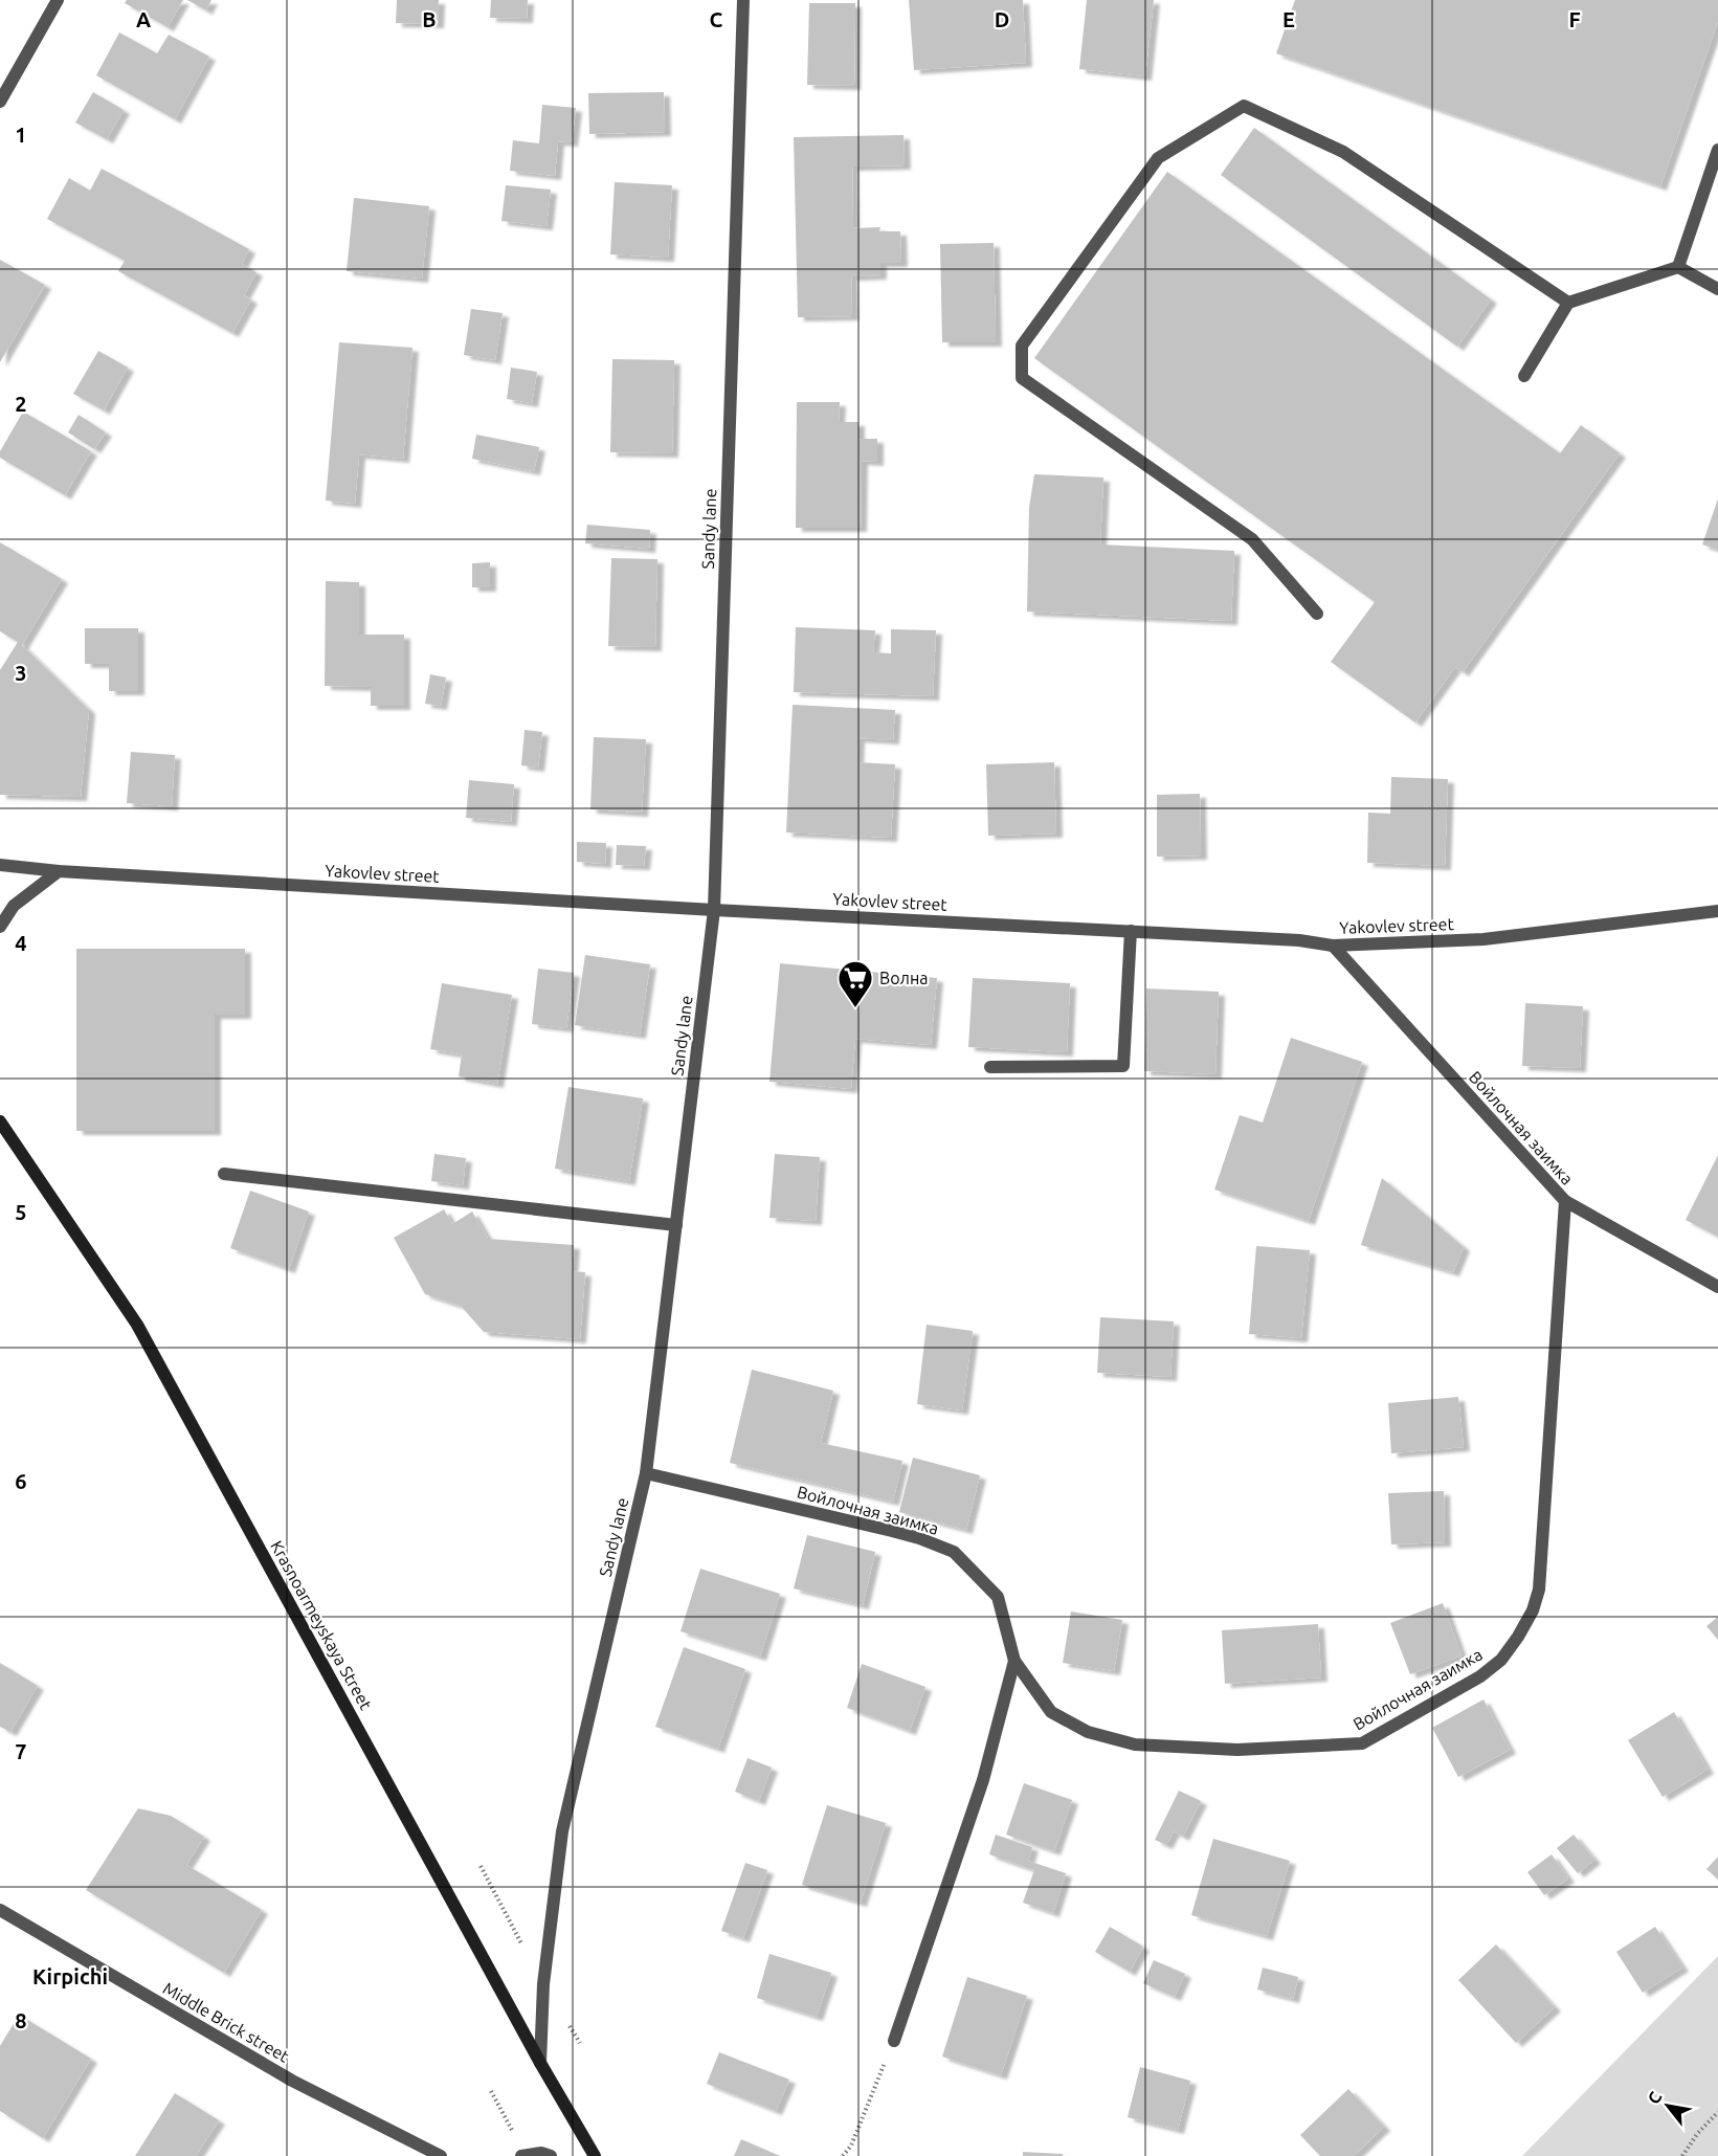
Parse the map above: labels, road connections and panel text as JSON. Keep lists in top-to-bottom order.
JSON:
{
  "streets": {
    "main road": ["Krasnoarmeyskaya Street"],
    "street": [
      "Sandy lane",
      "Yakovlev street",
      "Войлочная заимка",
      "Middle Brick street"
    ]
  },
  "crossings": [
    ["Sandy lane", "Yakovlev street"],
    ["Sandy lane", "Войлочная заимка"],
    ["Sandy lane", "Krasnoarmeyskaya Street"],
    ["Yakovlev street", "Войлочная заимка"]
  ],
  "districts": ["Kirpichi"],
  "places": {
    "supermarket": ["Волна"]
  },
  "north": "top left",
  "grid": {
    "columns": [
      "A",
      "B",
      "C",
      "D",
      "E",
      "F"
    ],
    "rows": [
      "1",
      "2",
      "3",
      "4",
      "5",
      "6",
      "7",
      "8"
    ]
  }
}
